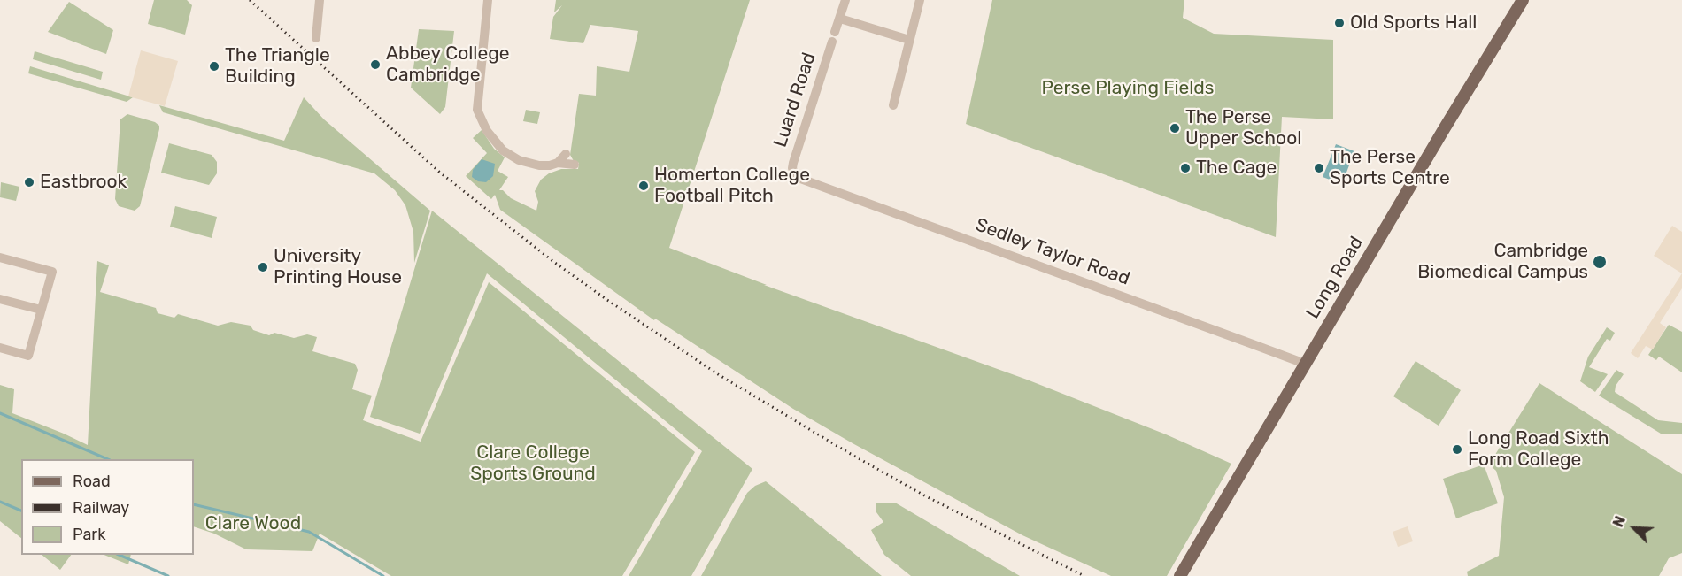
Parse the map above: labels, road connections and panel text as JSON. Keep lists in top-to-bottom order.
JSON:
{
  "streets": {
    "main road": ["Long Road"],
    "street": ["Luard Road", "Sedley Taylor Road"]
  },
  "crossings": [
    ["Luard Road", "Sedley Taylor Road"],
    ["Sedley Taylor Road", "Long Road"]
  ],
  "parks": ["Perse Playing Fields", "Clare College Sports Ground", "Clare Wood"],
  "places": [
    "Old Sports Hall",
    "Abbey College Cambridge",
    "The Triangle Building",
    "The Perse Upper School",
    "The Cage",
    "The Perse Sports Centre",
    "Eastbrook",
    "Homerton College Football Pitch",
    "Cambridge Biomedical Campus",
    "University Printing House",
    "Long Road Sixth Form College"
  ],
  "legend": ["Road", "Railway", "Park"],
  "north": "top left"
}
